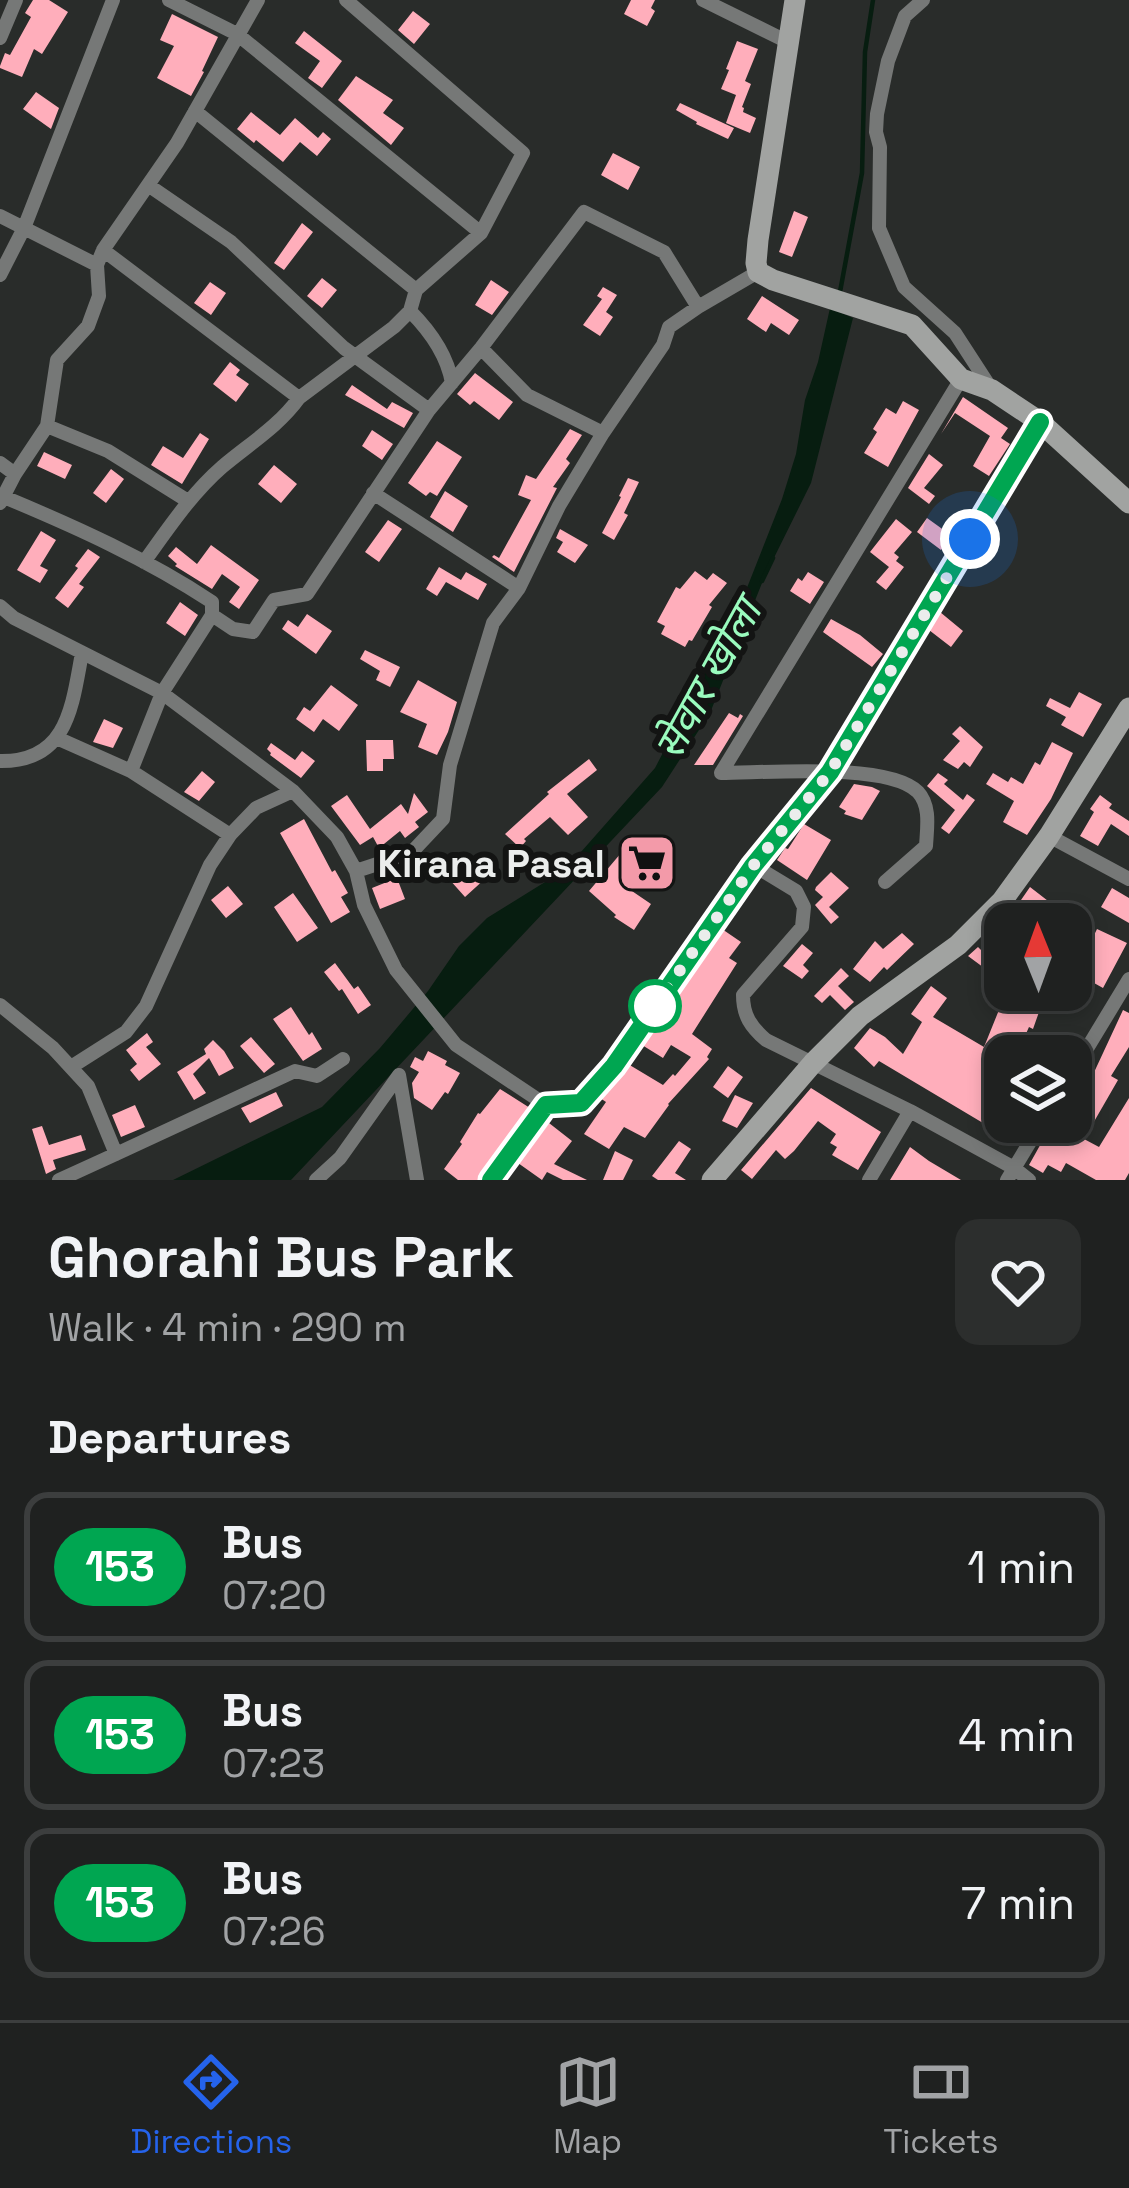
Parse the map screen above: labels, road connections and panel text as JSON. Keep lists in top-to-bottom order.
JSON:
{
  "water": ["सेवार खोला"],
  "places": {
    "supermarket": ["Kirana Pasal"]
  },
  "lines": ["bus line 153"],
  "north": "top",
  "page": {
    "heading": [
      ["Ghorahi Bus Park", "Walk · 4 min · 290 m"],
      "Departures"
    ],
    "list": [
      {
        "mark": "153",
        "name": "Bus",
        "note": "07:20",
        "value": "1 min"
      },
      {
        "mark": "153",
        "name": "Bus",
        "note": "07:23",
        "value": "4 min"
      },
      {
        "mark": "153",
        "name": "Bus",
        "note": "07:26",
        "value": "7 min"
      }
    ],
    "tabs": ["Directions", "Map", "Tickets"]
  }
}
